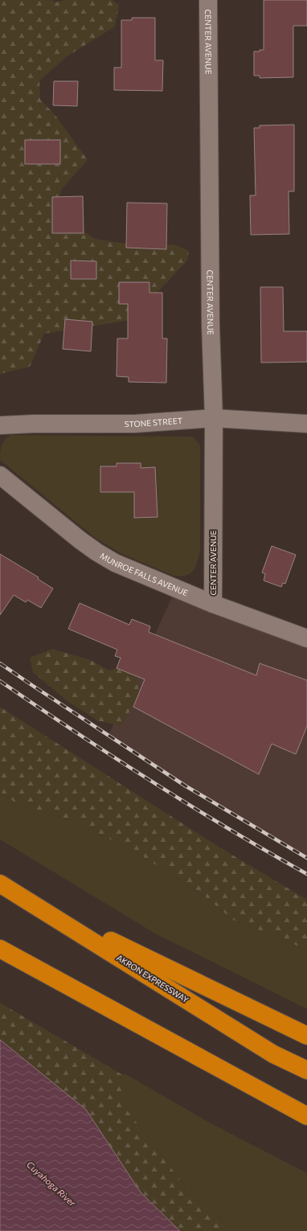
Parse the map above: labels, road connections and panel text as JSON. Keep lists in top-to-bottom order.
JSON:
{
  "streets": {
    "highway": ["AKRON EXPRESSWAY"],
    "street": ["CENTER AVENUE", "STONE STREET", "MUNROE FALLS AVENUE"]
  },
  "crossings": [
    ["CENTER AVENUE", "STONE STREET"],
    ["CENTER AVENUE", "MUNROE FALLS AVENUE"]
  ],
  "water": ["Cuyahoga River"]
}
